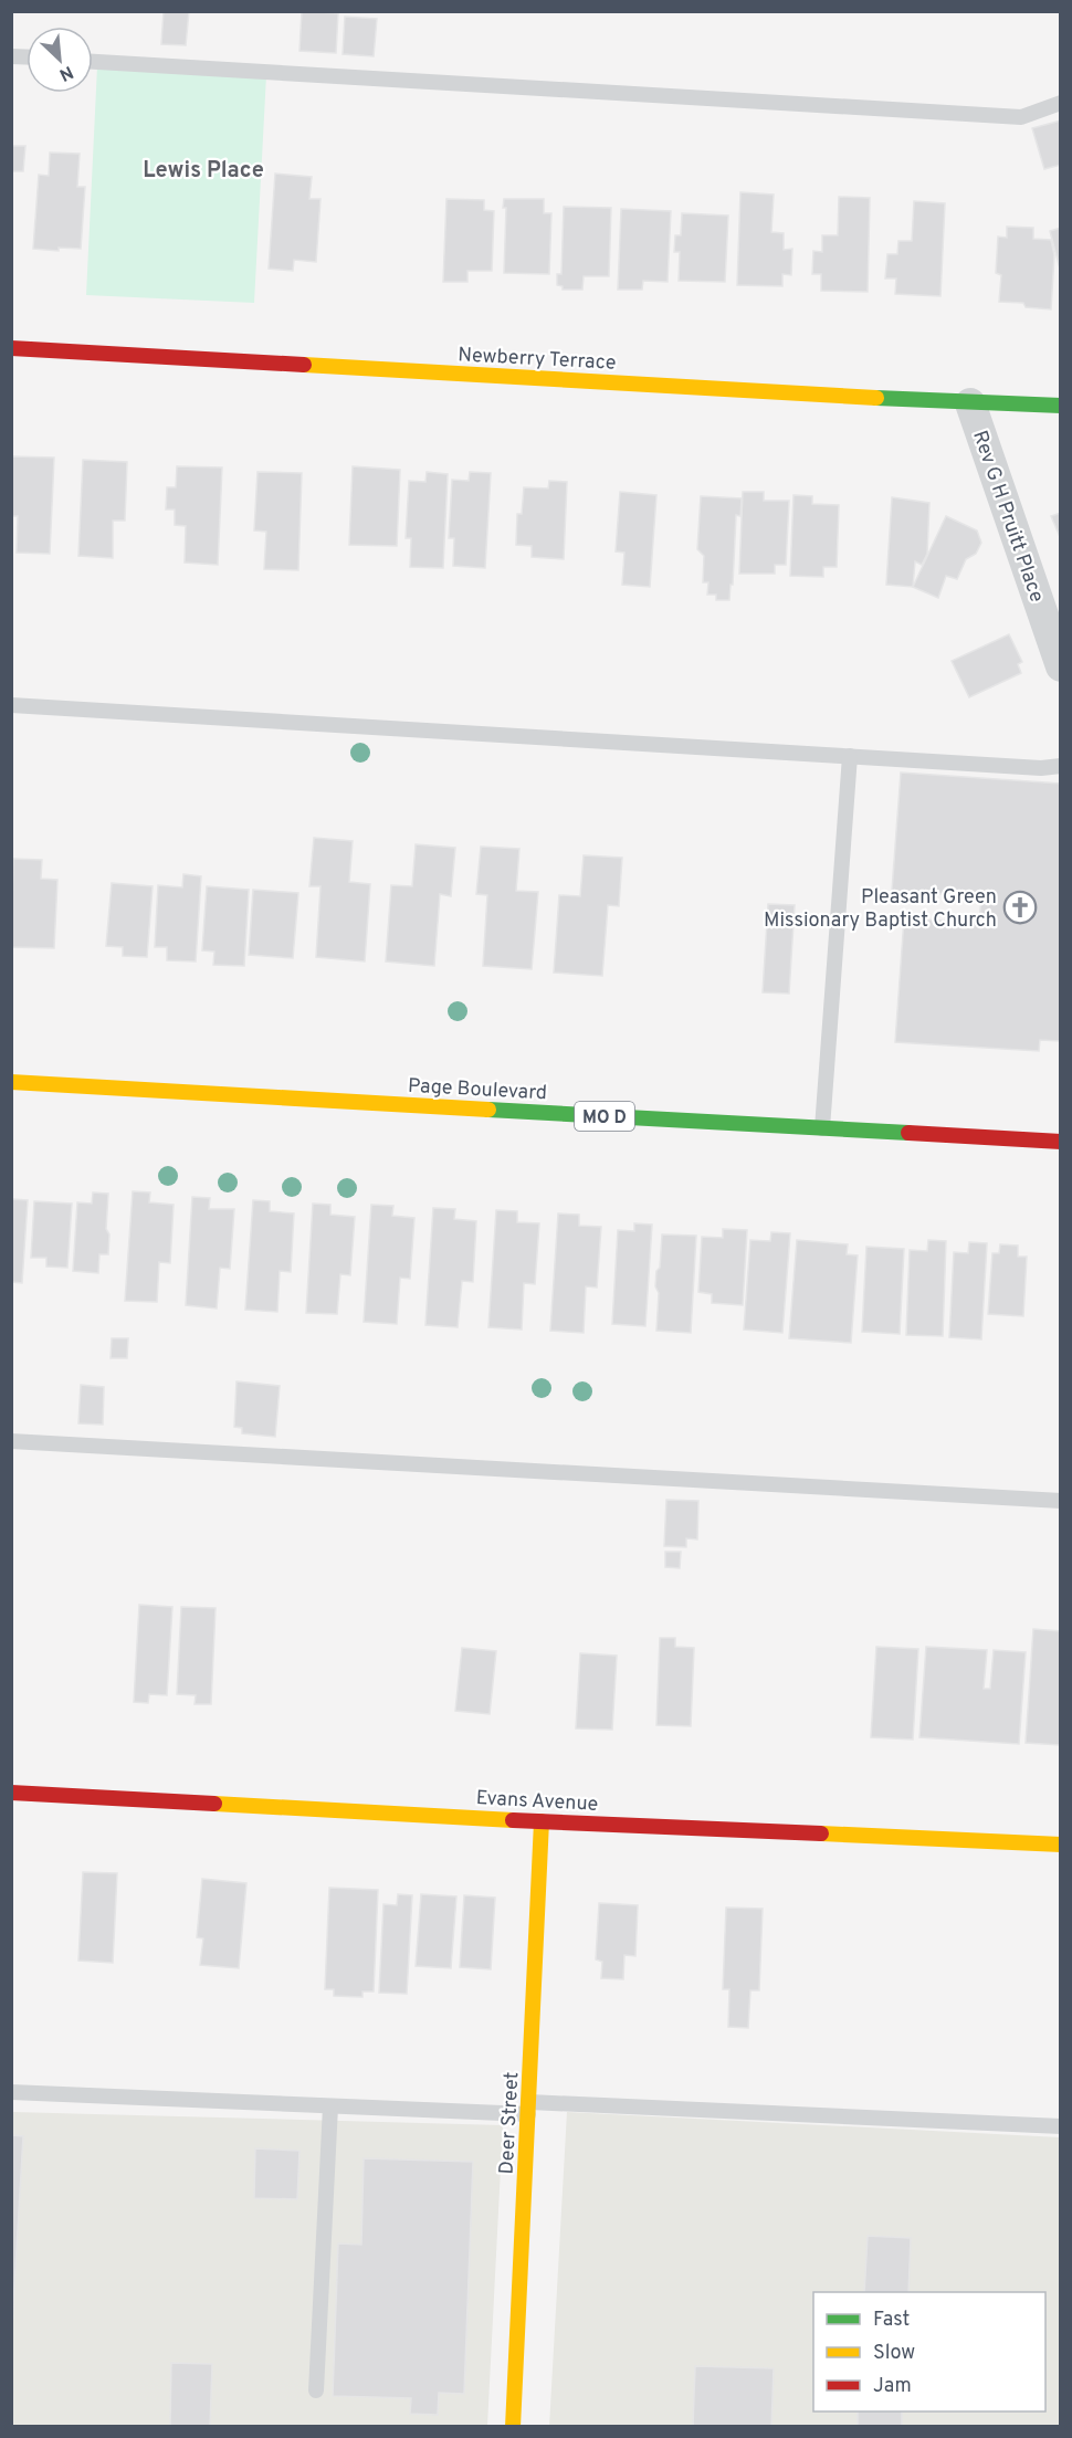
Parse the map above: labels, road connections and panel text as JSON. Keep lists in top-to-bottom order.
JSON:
{
  "streets": {
    "street": [
      "Newberry Terrace",
      "Rev G H Pruitt Place",
      "Page Boulevard",
      "MO D",
      "Evans Avenue",
      "Deer Street"
    ]
  },
  "crossings": [
    ["Newberry Terrace", "Rev G H Pruitt Place"],
    ["Evans Avenue", "Deer Street"]
  ],
  "districts": ["Lewis Place"],
  "places": {
    "church": ["Pleasant Green Missionary Baptist Church"]
  },
  "legend": ["Fast", "Slow", "Jam"],
  "north": "bottom right"
}
